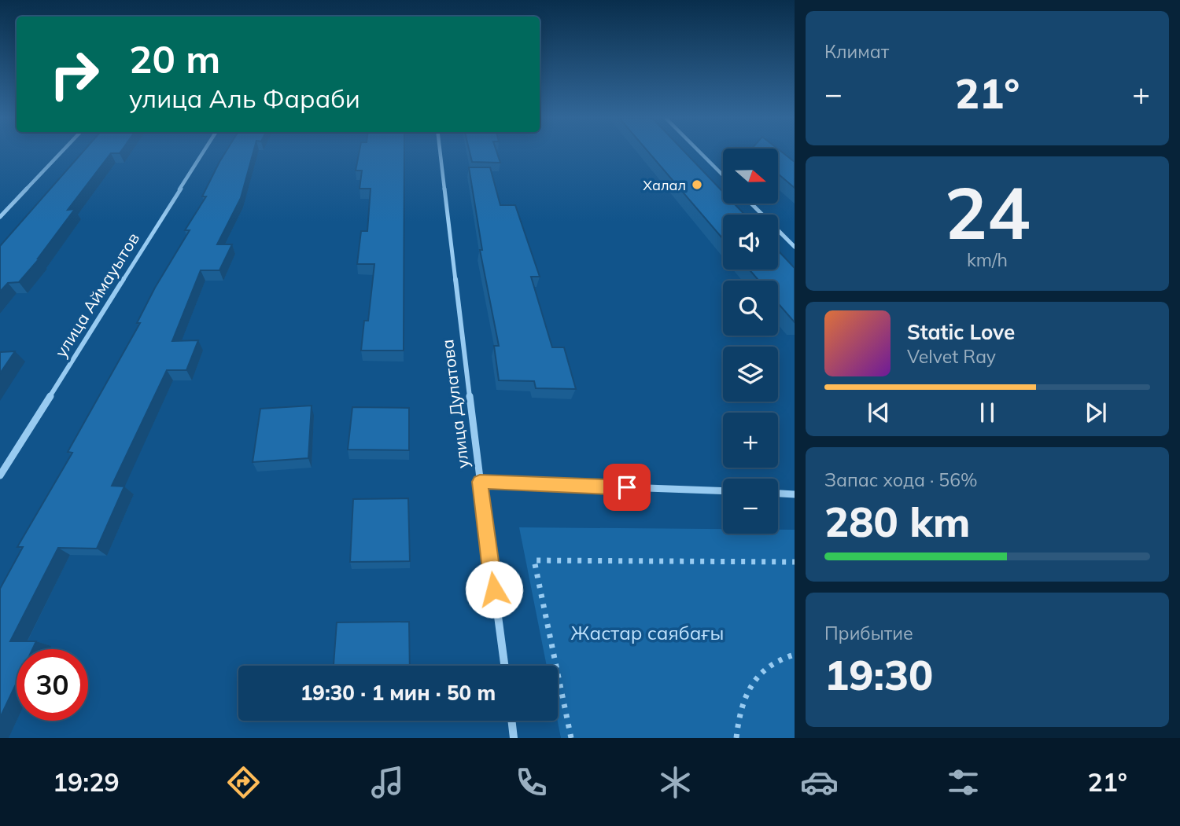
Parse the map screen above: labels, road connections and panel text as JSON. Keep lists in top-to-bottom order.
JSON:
{
  "streets": {
    "street": ["улица Аймауытов", "улица Дулатова"]
  },
  "parks": ["Жастар саябағы"],
  "places": ["Халал"],
  "north": "right",
  "page": {
    "tile": [
      "Климат",
      ["24", "km/h"],
      ["Запас хода · 56%", "280 km"],
      ["Прибытие", "19:30"]
    ],
    "turn": ["20 m", "улица Аль Фараби"],
    "heat": ["−", "21°", "+"],
    "map_buttons": ["+", "−"],
    "song": ["Static Love", "Velvet Ray"],
    "limit": "30",
    "trip": "19:30 · 1 мин · 50 m",
    "tabs": ["19:29", "21°"]
  }
}
